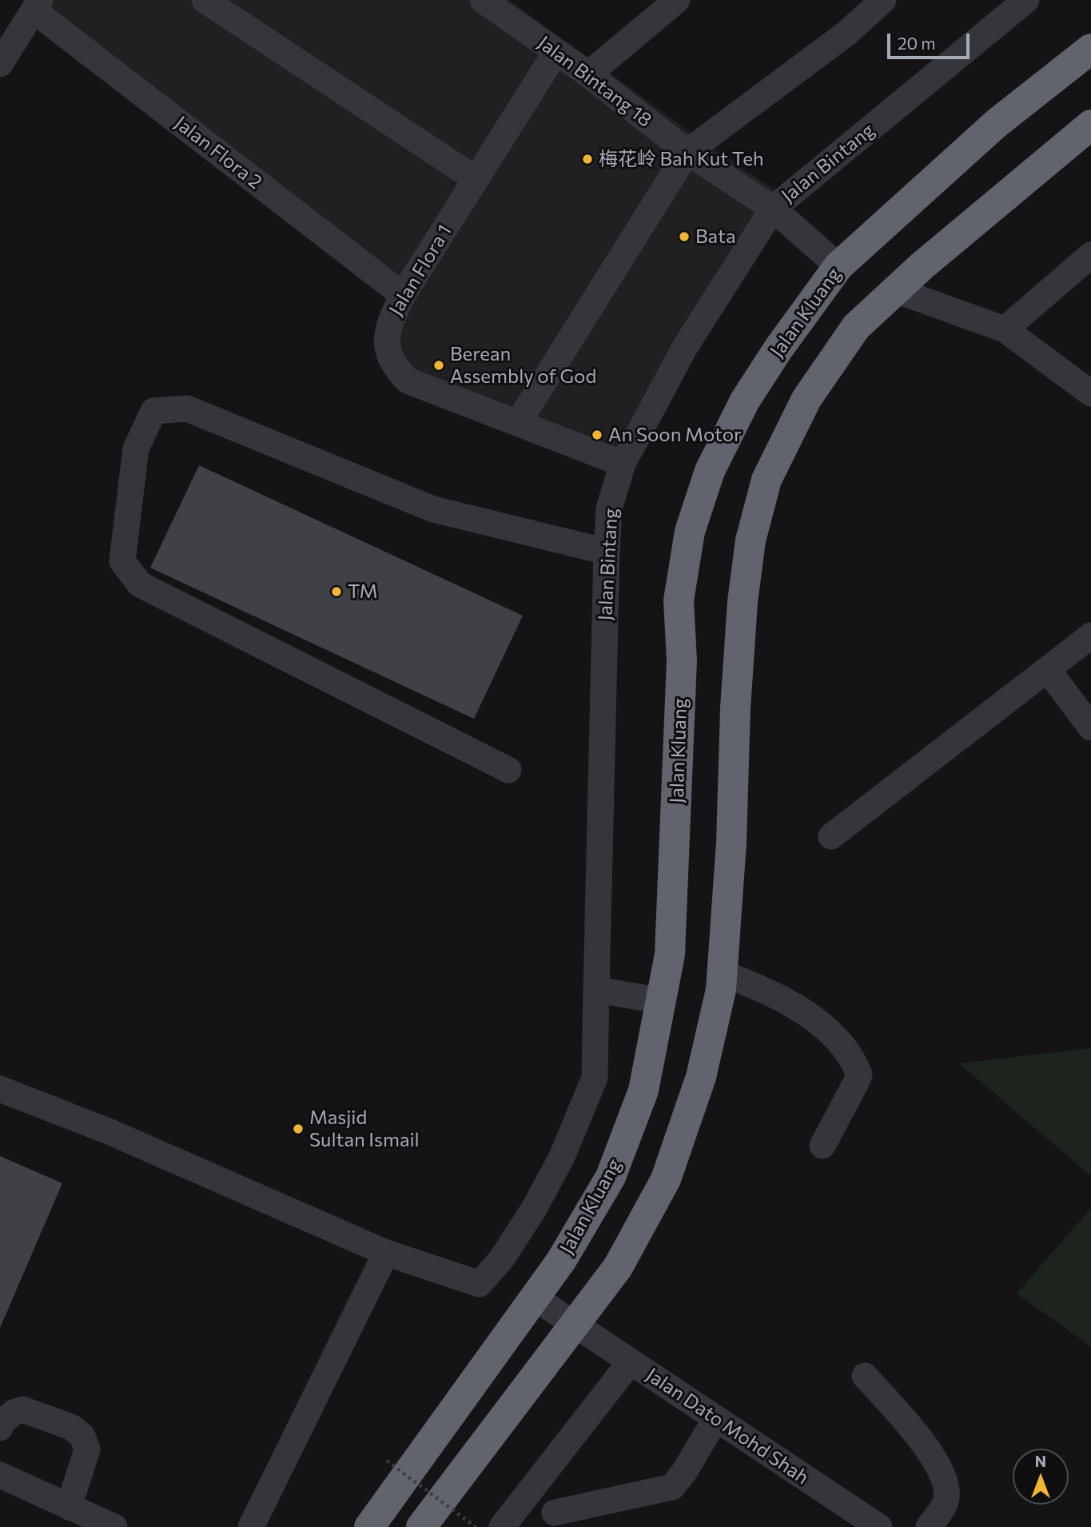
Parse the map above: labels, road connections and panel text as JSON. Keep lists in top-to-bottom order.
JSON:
{
  "streets": {
    "highway": ["Jalan Kluang"],
    "street": [
      "Jalan Bintang 18",
      "Jalan Flora 2",
      "Jalan Bintang",
      "Jalan Flora 1",
      "Jalan Dato Mohd Shah"
    ]
  },
  "crossings": [
    ["Jalan Bintang 18", "Jalan Bintang"],
    ["Jalan Bintang 18", "Jalan Flora 1"],
    ["Jalan Bintang 18", "Jalan Kluang"],
    ["Jalan Flora 2", "Jalan Flora 1"],
    ["Jalan Bintang", "Jalan Flora 1"],
    ["Jalan Kluang", "Jalan Dato Mohd Shah"]
  ],
  "places": [
    "梅花岭 Bah Kut Teh",
    "Bata",
    "Berean Assembly of God",
    "An Soon Motor",
    "TM",
    "Masjid Sultan Ismail"
  ],
  "scale_bar": "20 m",
  "north": "top"
}
